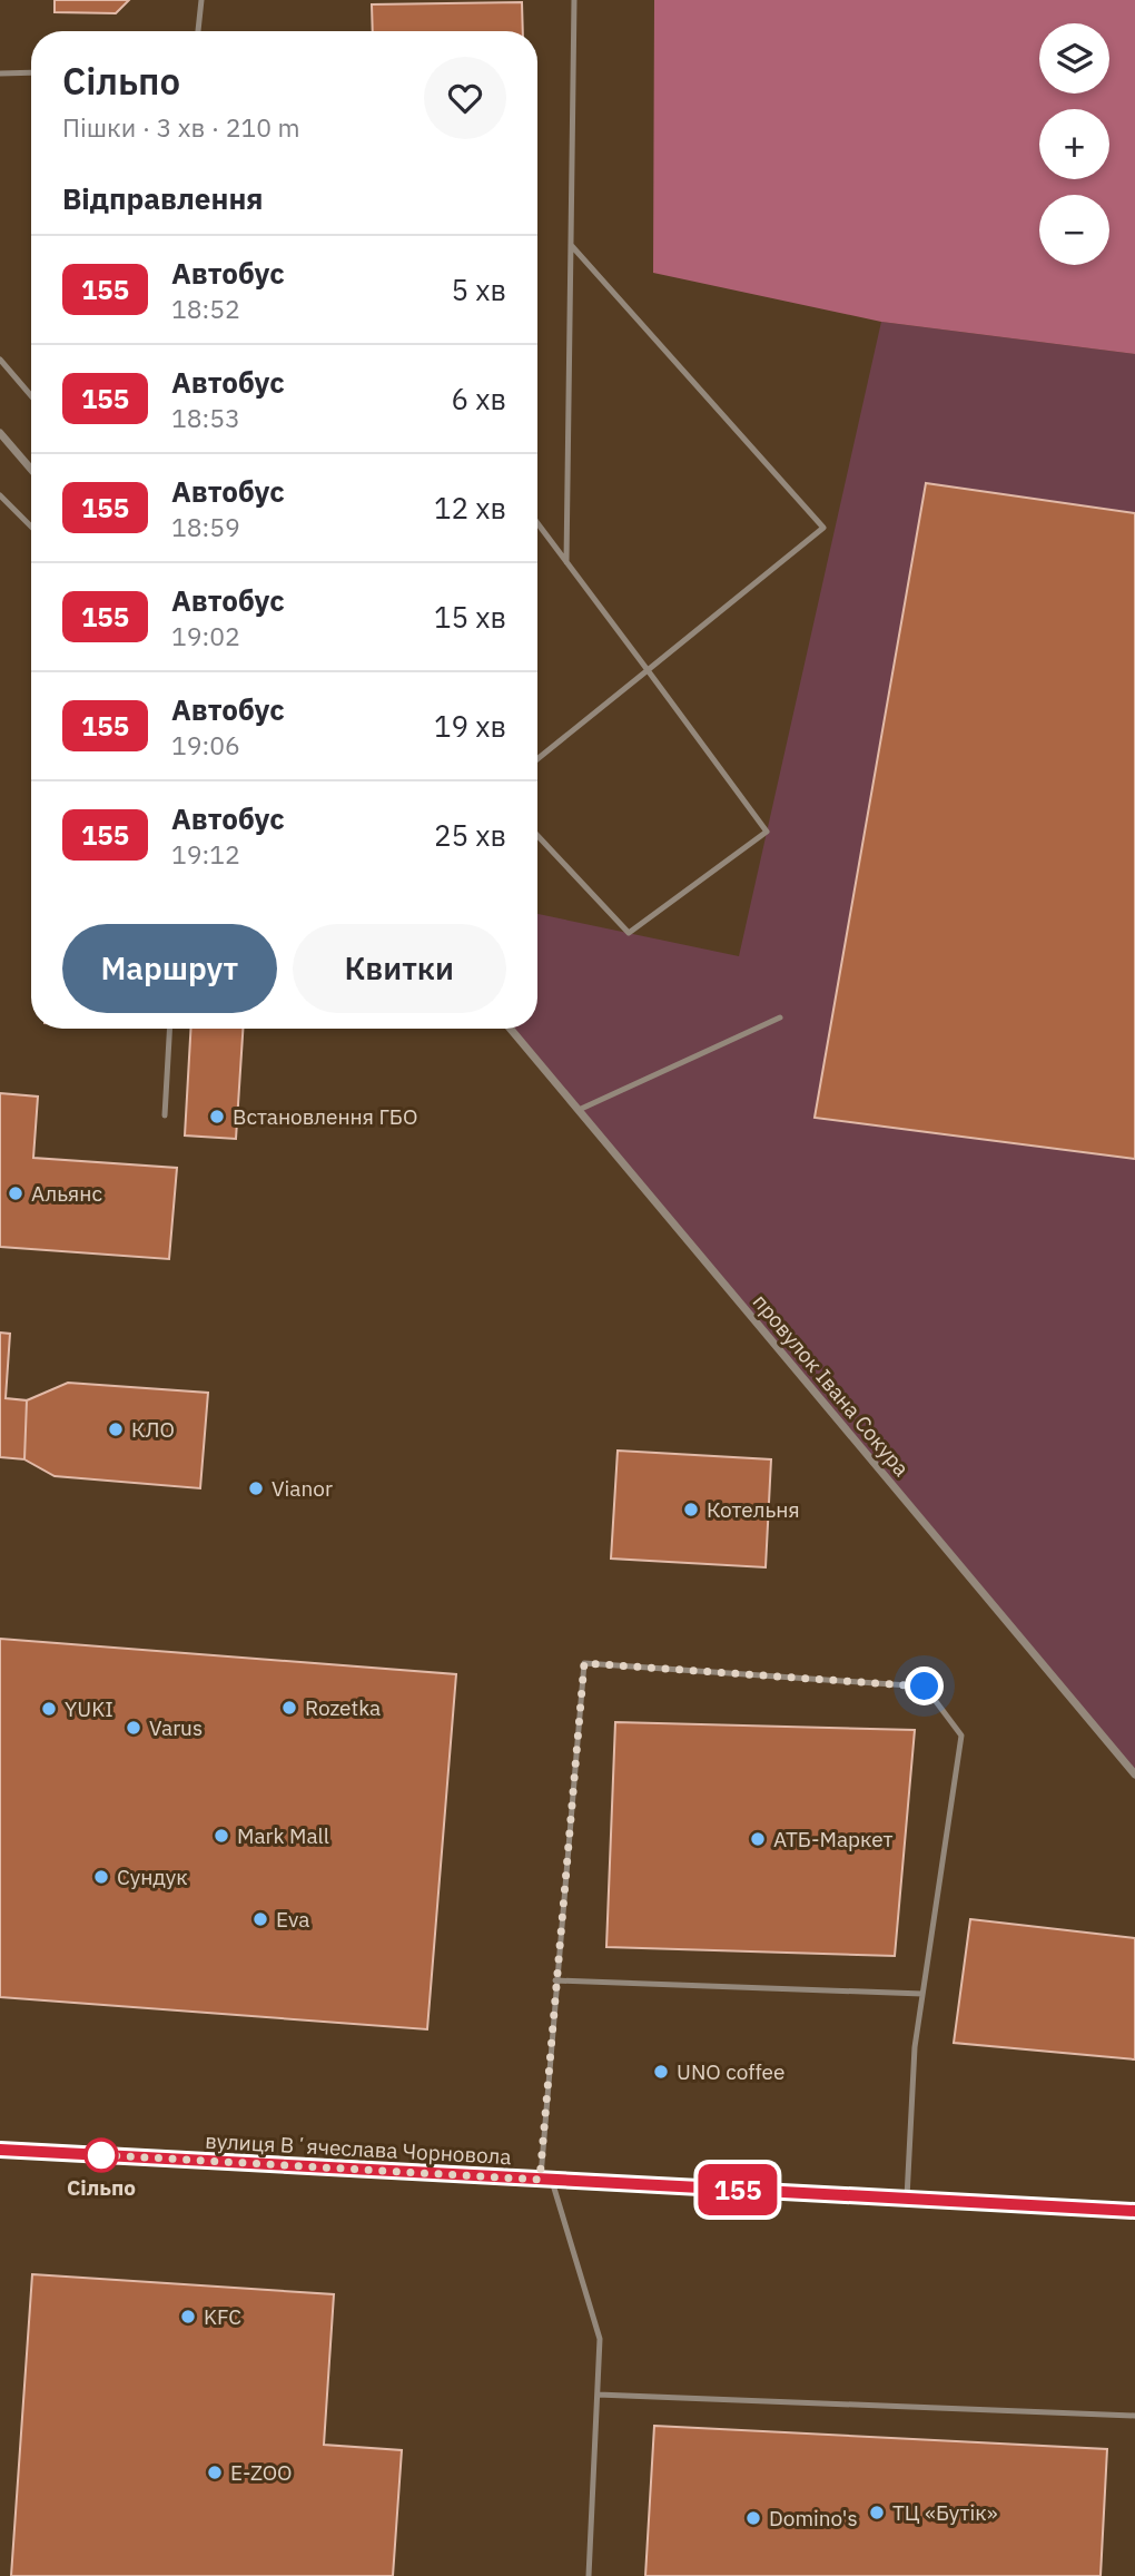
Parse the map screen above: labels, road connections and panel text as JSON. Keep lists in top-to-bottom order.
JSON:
{
  "streets": {
    "street": ["провулок Івана Сокура", "вулиця Вʼячеслава Чорновола"]
  },
  "places": [
    "Встановлення ГБО",
    "Альянс",
    "КЛО",
    "Vianor",
    "Котельня",
    "Rozetka",
    "YUKI",
    "Varus",
    "Mark Mall",
    "АТБ-Маркет",
    "Сундук",
    "Eva",
    "UNO coffee",
    "Сільпо",
    "KFC",
    "E-ZOO",
    "ТЦ «Бутік»",
    "Domino's"
  ],
  "lines": ["bus line 155"],
  "page": {
    "on_map": "155",
    "map_buttons": ["+", "−"],
    "heading": [
      ["Сільпо", "Пішки · 3 хв · 210 m"],
      "Відправлення"
    ],
    "list": [
      {
        "mark": "155",
        "name": "Автобус",
        "note": "18:52",
        "value": "5 хв"
      },
      {
        "mark": "155",
        "name": "Автобус",
        "note": "18:53",
        "value": "6 хв"
      },
      {
        "mark": "155",
        "name": "Автобус",
        "note": "18:59",
        "value": "12 хв"
      },
      {
        "mark": "155",
        "name": "Автобус",
        "note": "19:02",
        "value": "15 хв"
      },
      {
        "mark": "155",
        "name": "Автобус",
        "note": "19:06",
        "value": "19 хв"
      },
      {
        "mark": "155",
        "name": "Автобус",
        "note": "19:12",
        "value": "25 хв"
      }
    ],
    "buttons": ["Маршрут", "Квитки"]
  }
}
